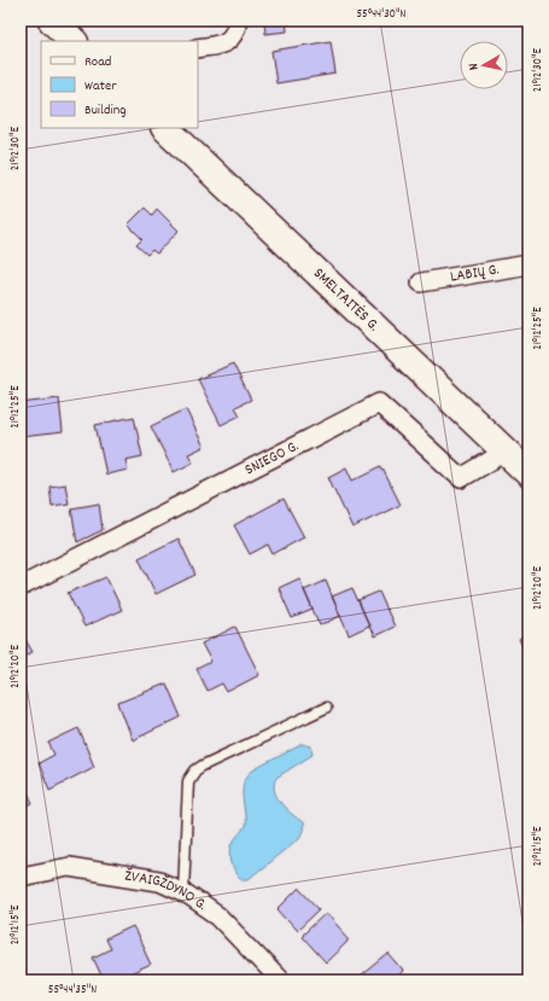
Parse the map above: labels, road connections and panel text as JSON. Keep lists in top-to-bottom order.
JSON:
{
  "streets": {
    "main road": ["SMELTAITĖS G."],
    "street": ["LABIŲ G.", "SNIEGO G.", "ŽVAIGŽDYNO G."]
  },
  "crossings": [
    ["SMELTAITĖS G.", "SNIEGO G."]
  ],
  "legend": ["Road", "Water", "Building"],
  "north": "left",
  "coordinates": [
    "55°44'30\"N",
    "21°12'30\"E",
    "21°12'25\"E",
    "21°12'20\"E",
    "21°12'15\"E",
    "55°44'35\"N"
  ]
}
